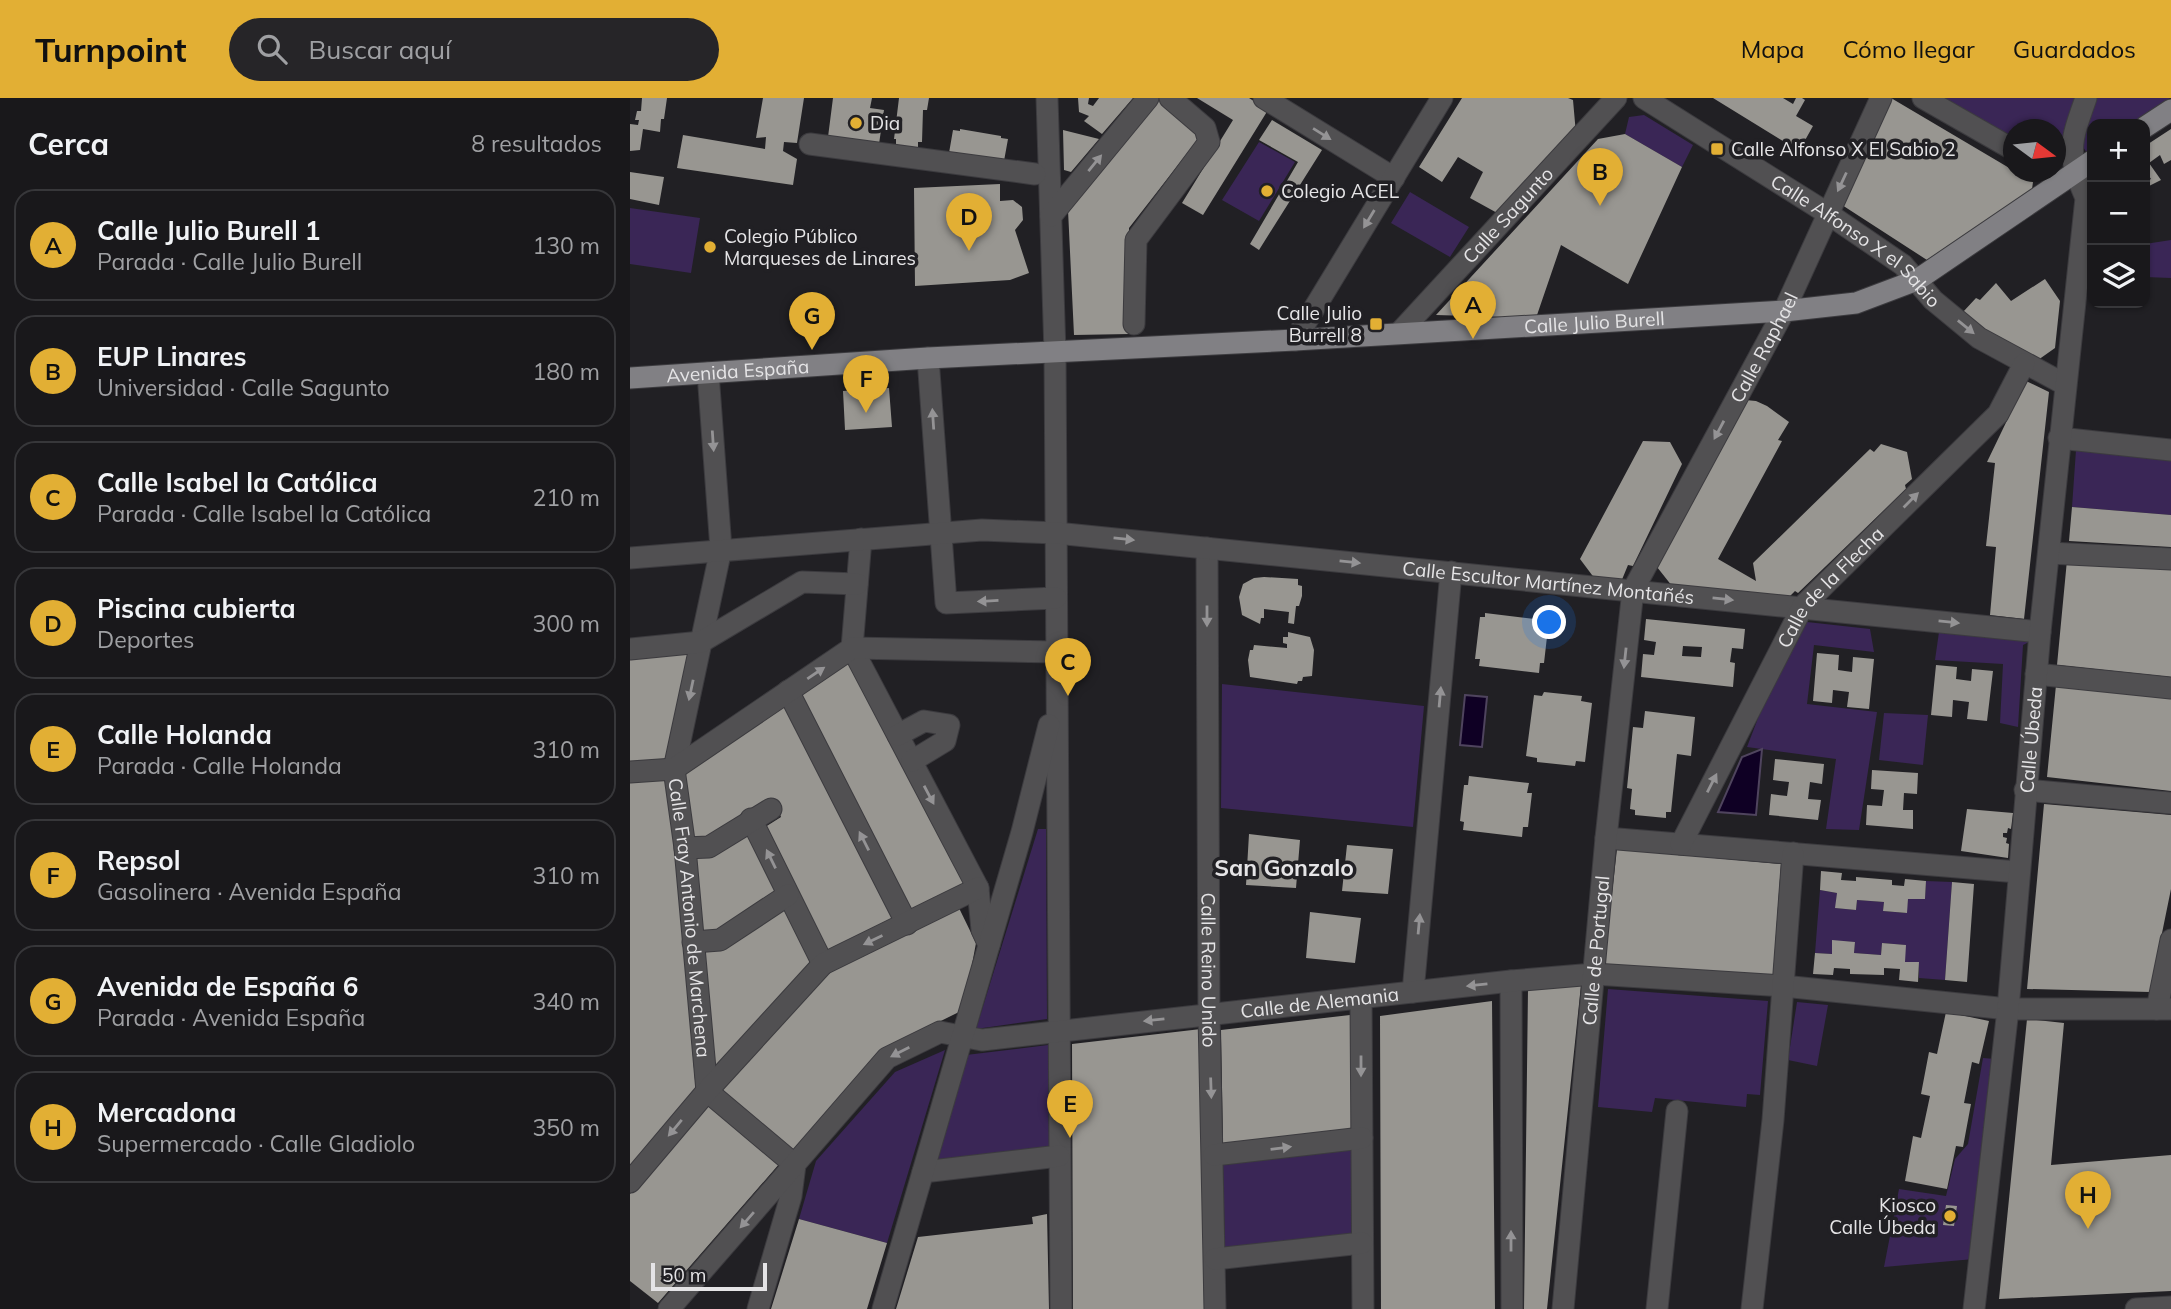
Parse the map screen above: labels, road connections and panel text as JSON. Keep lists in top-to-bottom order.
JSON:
{
  "streets": {
    "main road": ["Calle Julio Burell", "Avenida España"],
    "street": [
      "Calle Sagunto",
      "Calle Alfonso X el Sabio",
      "Calle Raphael",
      "Calle Escultor Martínez Montañés",
      "Calle de la Flecha",
      "Calle Úbeda",
      "Calle Fray Antonio de Marchena",
      "Calle de Portugal",
      "Calle Reino Unido",
      "Calle de Alemania"
    ]
  },
  "crossings": [
    ["Calle Sagunto", "Calle Julio Burell"],
    ["Calle Alfonso X el Sabio", "Calle Julio Burell"],
    ["Calle Alfonso X el Sabio", "Calle Raphael"],
    ["Calle Alfonso X el Sabio", "Calle de la Flecha"],
    ["Calle Alfonso X el Sabio", "Calle Úbeda"],
    ["Calle Julio Burell", "Calle Raphael"],
    ["Calle Julio Burell", "Avenida España"],
    ["Calle Julio Burell", "Calle Úbeda"],
    ["Calle Raphael", "Calle Escultor Martínez Montañés"],
    ["Calle Raphael", "Calle de Portugal"],
    ["Avenida España", "Calle Fray Antonio de Marchena"],
    ["Calle Escultor Martínez Montañés", "Calle de la Flecha"],
    ["Calle Escultor Martínez Montañés", "Calle Úbeda"],
    ["Calle Escultor Martínez Montañés", "Calle Fray Antonio de Marchena"],
    ["Calle Escultor Martínez Montañés", "Calle de Portugal"],
    ["Calle Escultor Martínez Montañés", "Calle Reino Unido"],
    ["Calle Úbeda", "Calle de Alemania"],
    ["Calle de Portugal", "Calle de Alemania"],
    ["Calle Reino Unido", "Calle de Alemania"]
  ],
  "one_way": [
    "Calle Raphael",
    "Calle Escultor Martínez Montañés",
    "Calle de la Flecha",
    "Calle Fray Antonio de Marchena"
  ],
  "districts": ["San Gonzalo"],
  "places": {
    "other": [
      "Dia",
      "Colegio ACEL",
      "Colegio Público Marqueses de Linares",
      "Kiosco Calle Úbeda"
    ],
    "transit": ["Calle Alfonso X El Sabio 2", "Calle Julio Burrell 8"]
  },
  "scale_bar": "50 m",
  "north": "right",
  "page": {
    "header": "Turnpoint",
    "search": "Buscar aquí",
    "nav": ["Mapa", "Cómo llegar", "Guardados"],
    "heading": ["Cerca", "8 resultados"],
    "map_buttons": ["+", "−"],
    "pins": [
      "B",
      "D",
      "A",
      "G",
      "F",
      "C",
      "E",
      "H"
    ],
    "list": [
      {
        "mark": "A",
        "name": "Calle Julio Burell 1",
        "note": "Parada · Calle Julio Burell",
        "value": "130 m"
      },
      {
        "mark": "B",
        "name": "EUP Linares",
        "note": "Universidad · Calle Sagunto",
        "value": "180 m"
      },
      {
        "mark": "C",
        "name": "Calle Isabel la Católica",
        "note": "Parada · Calle Isabel la Católica",
        "value": "210 m"
      },
      {
        "mark": "D",
        "name": "Piscina cubierta",
        "note": "Deportes",
        "value": "300 m"
      },
      {
        "mark": "E",
        "name": "Calle Holanda",
        "note": "Parada · Calle Holanda",
        "value": "310 m"
      },
      {
        "mark": "F",
        "name": "Repsol",
        "note": "Gasolinera · Avenida España",
        "value": "310 m"
      },
      {
        "mark": "G",
        "name": "Avenida de España 6",
        "note": "Parada · Avenida España",
        "value": "340 m"
      },
      {
        "mark": "H",
        "name": "Mercadona",
        "note": "Supermercado · Calle Gladiolo",
        "value": "350 m"
      }
    ],
    "scale": "50 m"
  }
}
